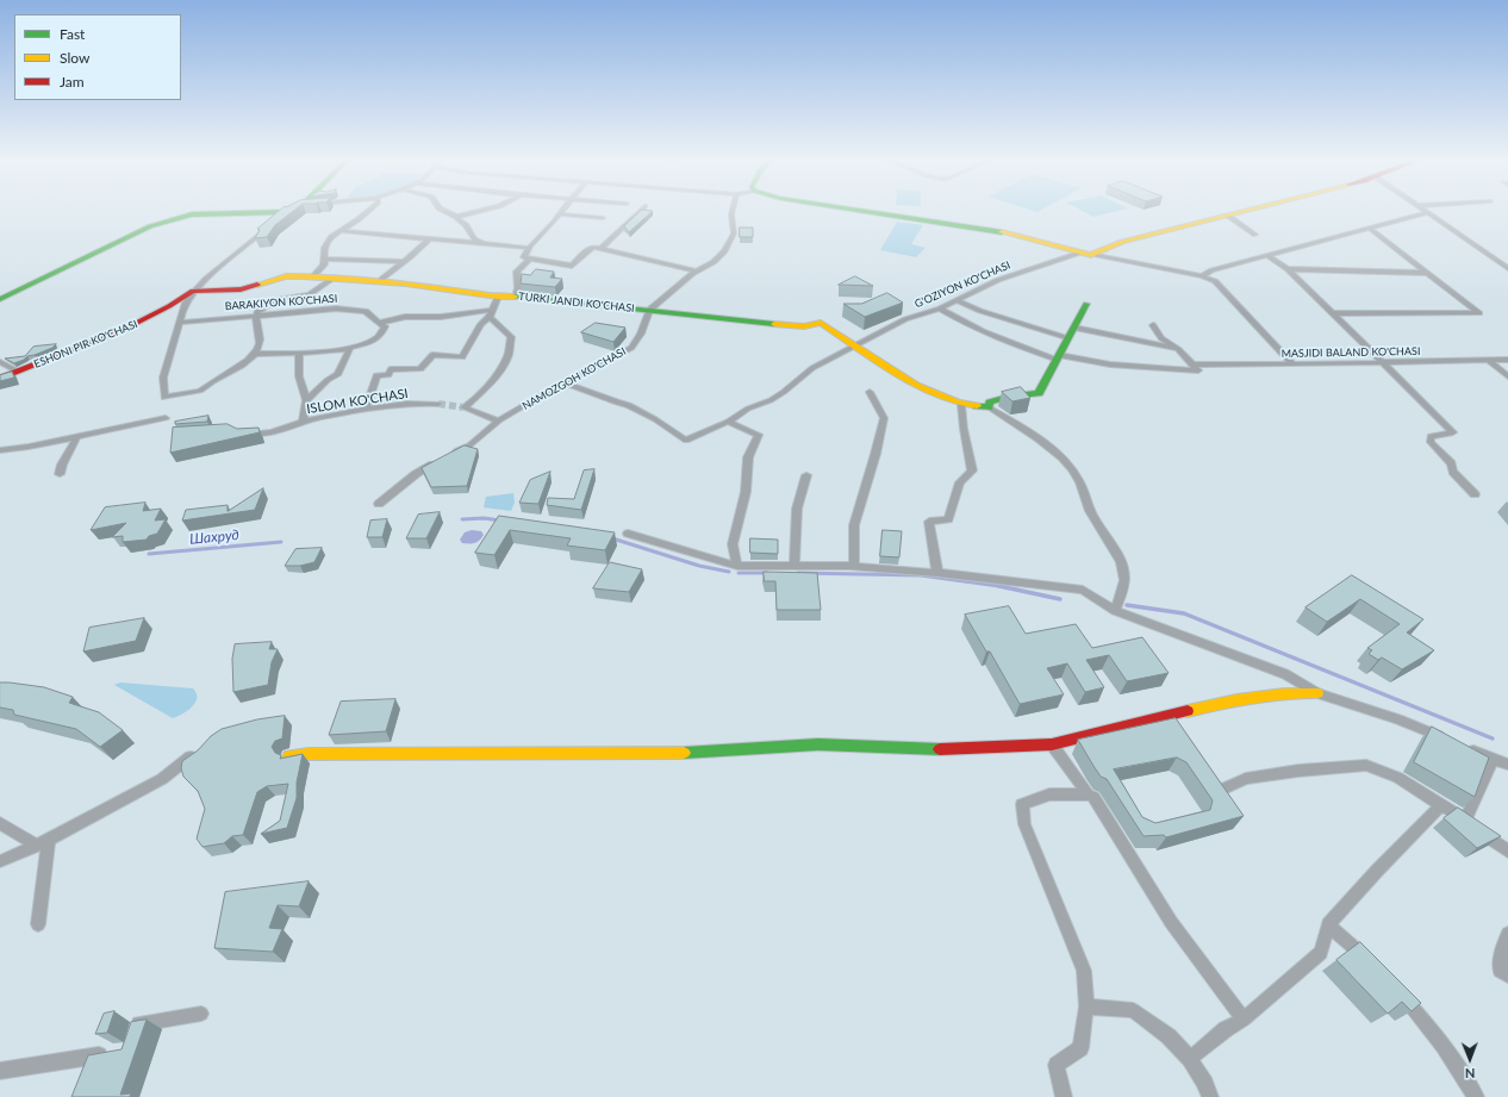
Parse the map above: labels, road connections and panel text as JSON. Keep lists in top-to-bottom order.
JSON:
{
  "streets": {
    "street": [
      "G'OZIYON KO'CHASI",
      "BARAKIYON KO'CHASI",
      "TURKI JANDI KO'CHASI",
      "ESHONI PIR KO'CHASI",
      "MASJIDI BALAND KO'CHASI",
      "NAMOZGOH KO'CHASI",
      "ISLOM KO'CHASI"
    ]
  },
  "crossings": [
    ["G'OZIYON KO'CHASI", "TURKI JANDI KO'CHASI"],
    ["G'OZIYON KO'CHASI", "NAMOZGOH KO'CHASI"],
    ["TURKI JANDI KO'CHASI", "ESHONI PIR KO'CHASI"],
    ["TURKI JANDI KO'CHASI", "NAMOZGOH KO'CHASI"]
  ],
  "water": ["Шахруд"],
  "legend": ["Fast", "Slow", "Jam"],
  "north": "bottom"
}
